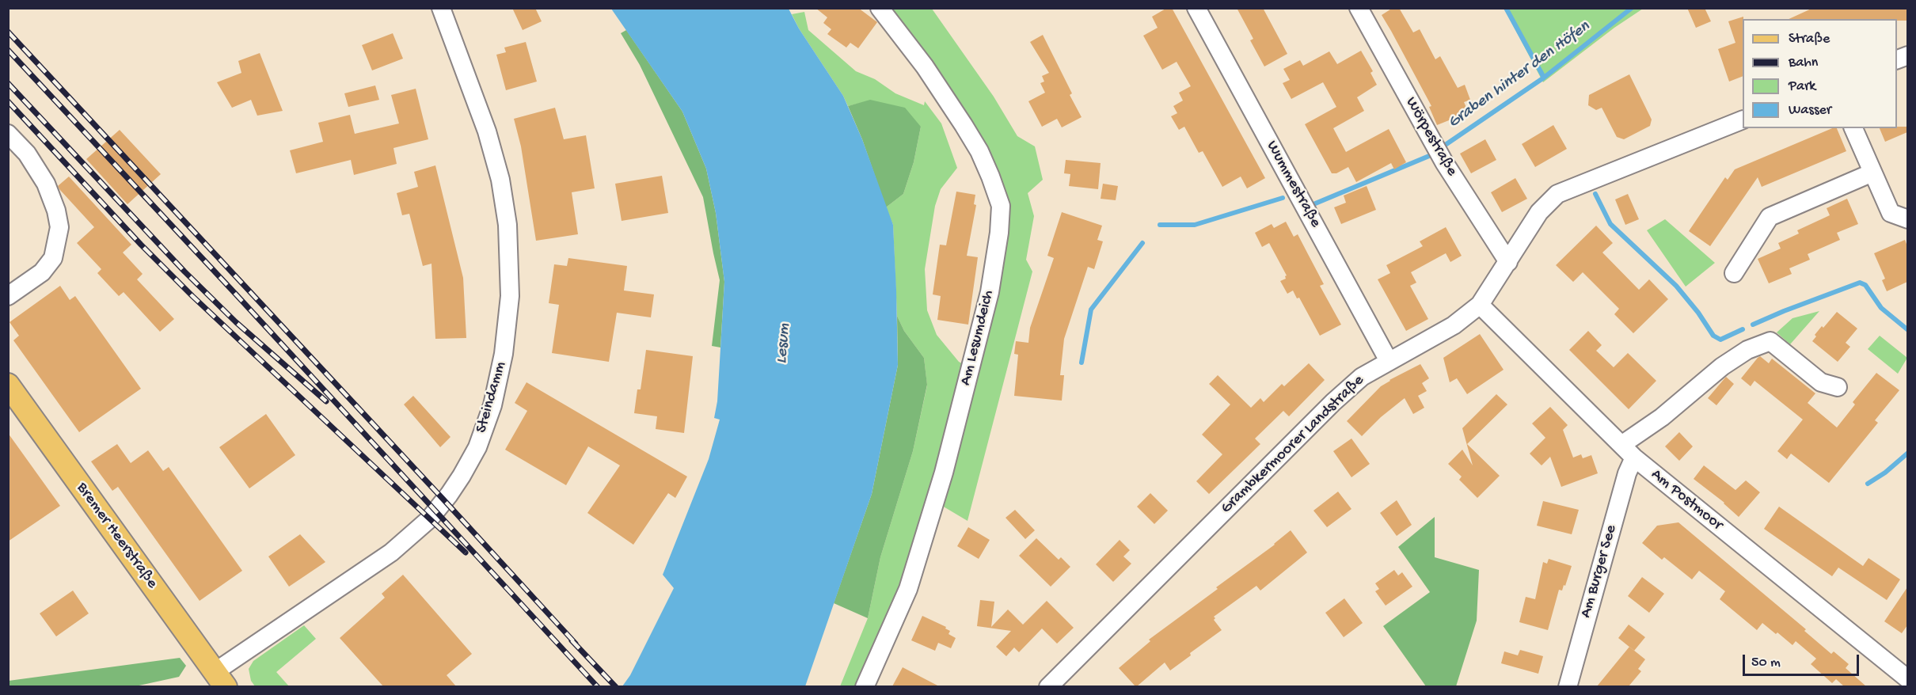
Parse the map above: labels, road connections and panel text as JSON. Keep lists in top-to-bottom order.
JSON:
{
  "streets": {
    "main road": ["Bremer Heerstraße"],
    "street": [
      "Wörpestraße",
      "Wummestraße",
      "Am Lesumdeich",
      "Steindamm",
      "Grambkermoorer Landstraße",
      "Am Postmoor",
      "Am Burger See"
    ]
  },
  "crossings": [
    ["Wörpestraße", "Grambkermoorer Landstraße"],
    ["Wummestraße", "Grambkermoorer Landstraße"],
    ["Steindamm", "Bremer Heerstraße"],
    ["Grambkermoorer Landstraße", "Am Postmoor"],
    ["Am Postmoor", "Am Burger See"]
  ],
  "water": ["Graben hinter den Höfen", "Lesum"],
  "legend": [
    "Straße",
    "Bahn",
    "Park",
    "Wasser"
  ],
  "scale_bar": "50 m"
}
